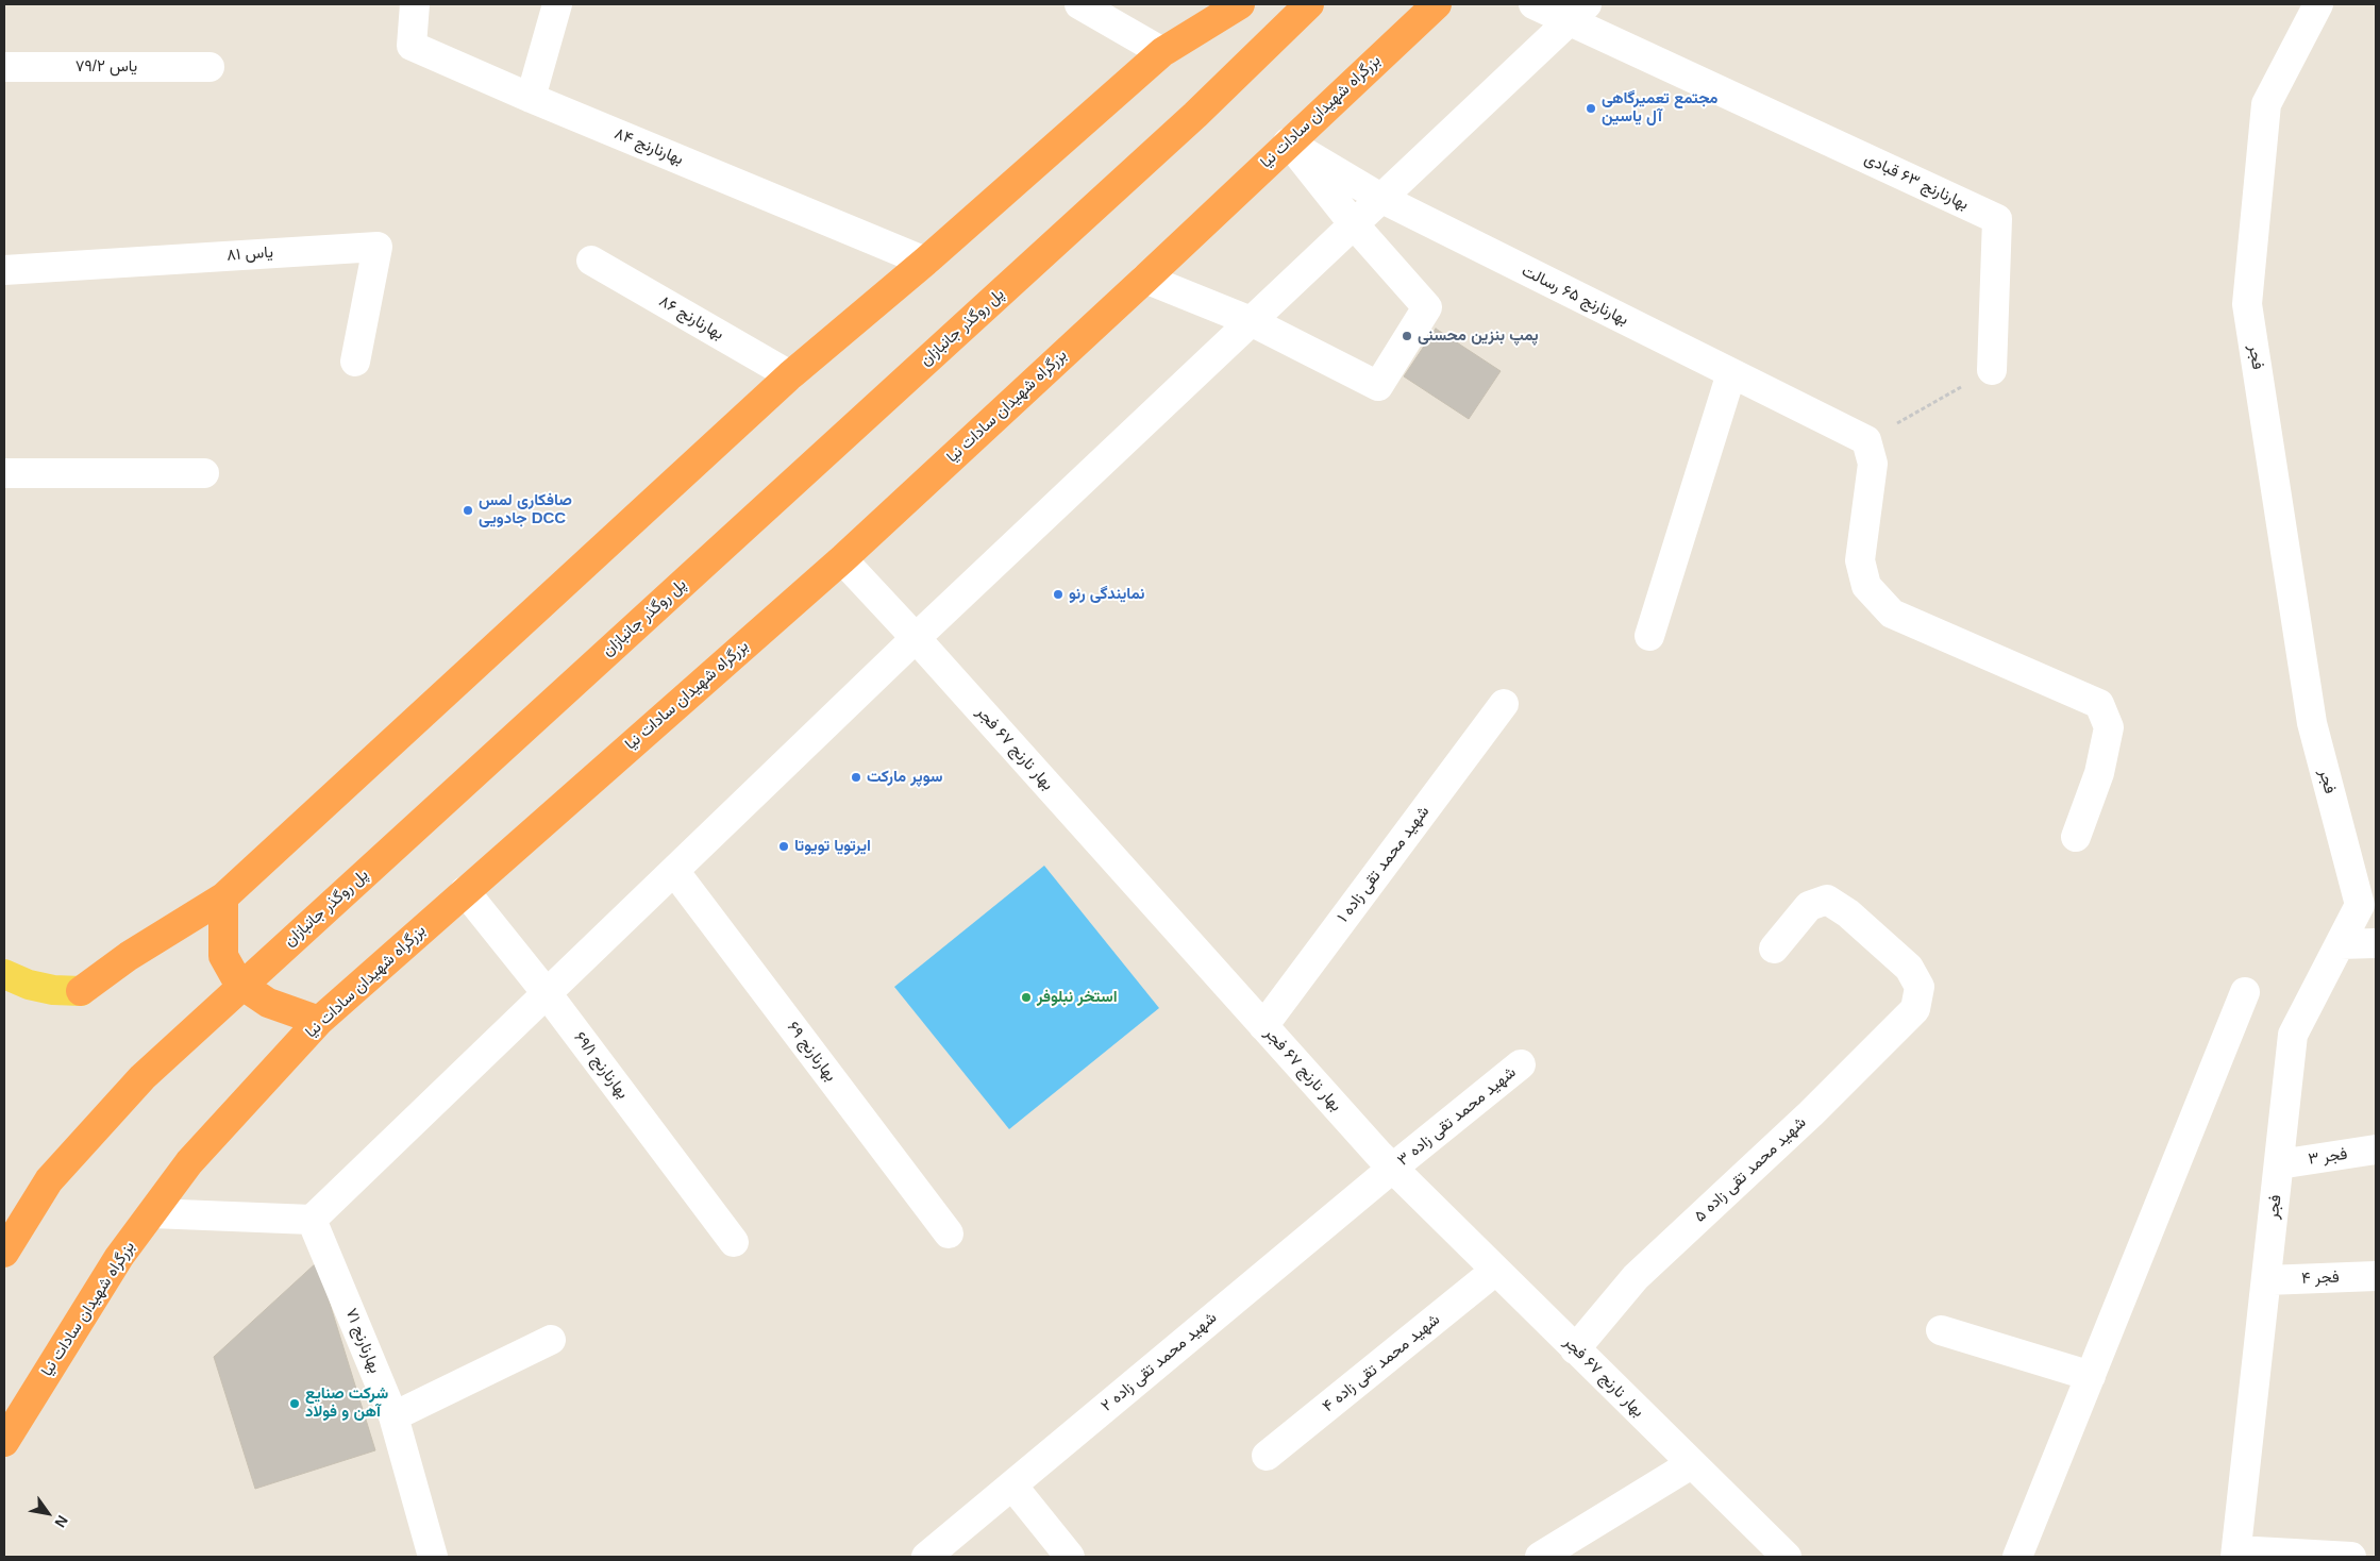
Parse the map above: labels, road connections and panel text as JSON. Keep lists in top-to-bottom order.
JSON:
{
  "streets": {
    "highway": ["بزرگراه شهیدان سادات نیا", "پل روگذر جانبازان"],
    "street": [
      "یاس ۷۹/۲",
      "بهارنارنج ۸۴",
      "بهارنارنج ۶۳ قبادی",
      "یاس ۸۱",
      "بهارنارنج ۶۵ رسالت",
      "بهارنارنج ۸۶",
      "فجر",
      "بهار نارنج ۶۷ فجر",
      "شهید محمد تقی زاده ۱",
      "بهارنارنج ۶۹",
      "بهارنارنج ۶۹/۱",
      "شهید محمد تقی زاده ۳",
      "فجر ۳",
      "شهید محمد تقی زاده ۵",
      "فجر ۴",
      "بهارنارنج ۷۱",
      "شهید محمد تقی زاده ۲",
      "شهید محمد تقی زاده ۴"
    ]
  },
  "crossings": [
    ["بزرگراه شهیدان سادات نیا", "بهارنارنج ۶۵ رسالت"],
    ["بزرگراه شهیدان سادات نیا", "بهار نارنج ۶۷ فجر"],
    ["بزرگراه شهیدان سادات نیا", "بهارنارنج ۶۹/۱"],
    ["فجر", "فجر ۳"],
    ["فجر", "فجر ۴"],
    ["بهار نارنج ۶۷ فجر", "شهید محمد تقی زاده ۱"],
    ["بهار نارنج ۶۷ فجر", "شهید محمد تقی زاده ۳"],
    ["بهار نارنج ۶۷ فجر", "شهید محمد تقی زاده ۵"],
    ["بهار نارنج ۶۷ فجر", "شهید محمد تقی زاده ۲"],
    ["بهار نارنج ۶۷ فجر", "شهید محمد تقی زاده ۴"],
    ["شهید محمد تقی زاده ۳", "شهید محمد تقی زاده ۲"]
  ],
  "places": [
    "مجتمع تعمیرگاهی آل یاسین",
    "پمپ بنزین محسنی",
    "صافکاری لمس جادویی DCC",
    "نمایندگی رنو",
    "سوپر مارکت",
    "ایرتویا تویوتا",
    "استخر نبلوفر",
    "شرکت صنایع آهن و فولاد"
  ],
  "north": "bottom right"
}
